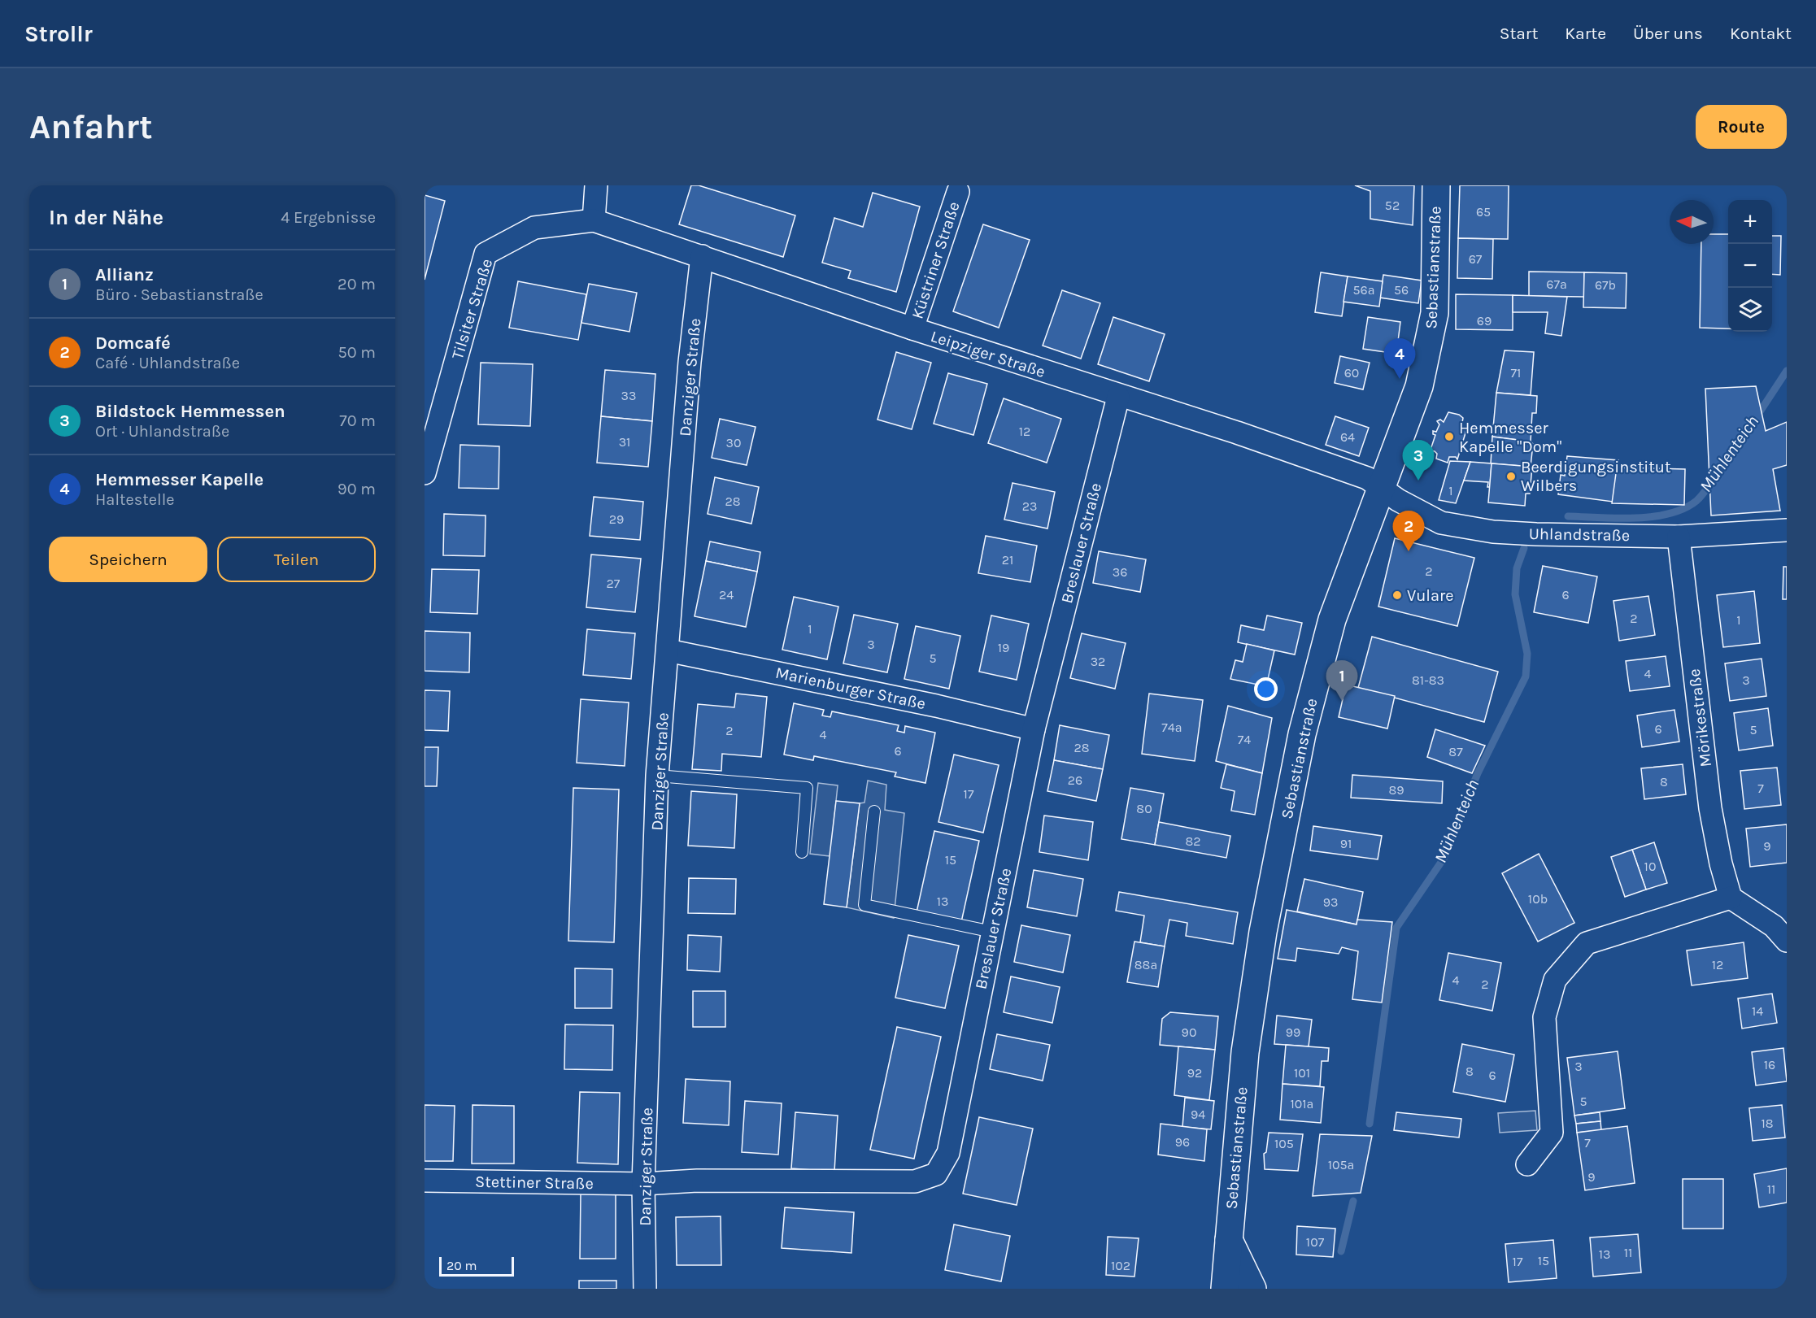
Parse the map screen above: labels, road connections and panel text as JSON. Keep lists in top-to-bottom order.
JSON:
{
  "streets": {
    "street": [
      "Küstriner Straße",
      "Sebastianstraße",
      "Tilsiter Straße",
      "Leipziger Straße",
      "Danziger Straße",
      "Uhlandstraße",
      "Breslauer Straße",
      "Marienburger Straße",
      "Mörikestraße",
      "Stettiner Straße"
    ]
  },
  "crossings": [
    ["Küstriner Straße", "Leipziger Straße"],
    ["Sebastianstraße", "Leipziger Straße"],
    ["Sebastianstraße", "Uhlandstraße"],
    ["Tilsiter Straße", "Leipziger Straße"],
    ["Leipziger Straße", "Danziger Straße"],
    ["Leipziger Straße", "Uhlandstraße"],
    ["Leipziger Straße", "Breslauer Straße"],
    ["Danziger Straße", "Breslauer Straße"],
    ["Danziger Straße", "Marienburger Straße"],
    ["Danziger Straße", "Stettiner Straße"],
    ["Uhlandstraße", "Mörikestraße"],
    ["Breslauer Straße", "Marienburger Straße"],
    ["Breslauer Straße", "Stettiner Straße"]
  ],
  "water": ["Mühlenteich"],
  "places": ["Hemmesser Kapelle \"Dom\"", "Beerdigungsinstitut Wilbers", "Vulare"],
  "house_numbers": [
    "52",
    "65",
    "67",
    "67a",
    "67b",
    "56a",
    "56",
    "69",
    "60",
    "71",
    "33",
    "12",
    "64",
    "31",
    "30",
    "1",
    "28",
    "23",
    "29",
    "21",
    "2",
    "36",
    "27",
    "24",
    "6",
    "2",
    "1",
    "1",
    "3",
    "19",
    "5",
    "32",
    "4",
    "81-83",
    "3",
    "74a",
    "6",
    "5",
    "2",
    "4",
    "74",
    "28",
    "6",
    "87",
    "26",
    "8",
    "7",
    "89",
    "17",
    "80",
    "82",
    "91",
    "9",
    "15",
    "10",
    "10b",
    "13",
    "93",
    "88a",
    "12",
    "4",
    "2",
    "14",
    "90",
    "99",
    "16",
    "3",
    "8",
    "92",
    "101",
    "6",
    "5",
    "101a",
    "94",
    "18",
    "96",
    "7",
    "105",
    "105a",
    "9",
    "11",
    "107",
    "11",
    "13",
    "15",
    "17",
    "102"
  ],
  "scale_bar": "20 m",
  "north": "left",
  "page": {
    "header": "Strollr",
    "nav": [
      "Start",
      "Karte",
      "Über uns",
      "Kontakt"
    ],
    "buttons": [
      "Route",
      ["Speichern", "Teilen"]
    ],
    "title": "Anfahrt",
    "heading": ["In der Nähe", "4 Ergebnisse"],
    "map_buttons": ["+", "−"],
    "list": [
      {
        "mark": "1",
        "name": "Allianz",
        "note": "Büro · Sebastianstraße",
        "value": "20 m"
      },
      {
        "mark": "2",
        "name": "Domcafé",
        "note": "Café · Uhlandstraße",
        "value": "50 m"
      },
      {
        "mark": "3",
        "name": "Bildstock Hemmessen",
        "note": "Ort · Uhlandstraße",
        "value": "70 m"
      },
      {
        "mark": "4",
        "name": "Hemmesser Kapelle",
        "note": "Haltestelle",
        "value": "90 m"
      }
    ],
    "pins": [
      "4",
      "3",
      "2",
      "1"
    ],
    "scale": "20 m"
  }
}
